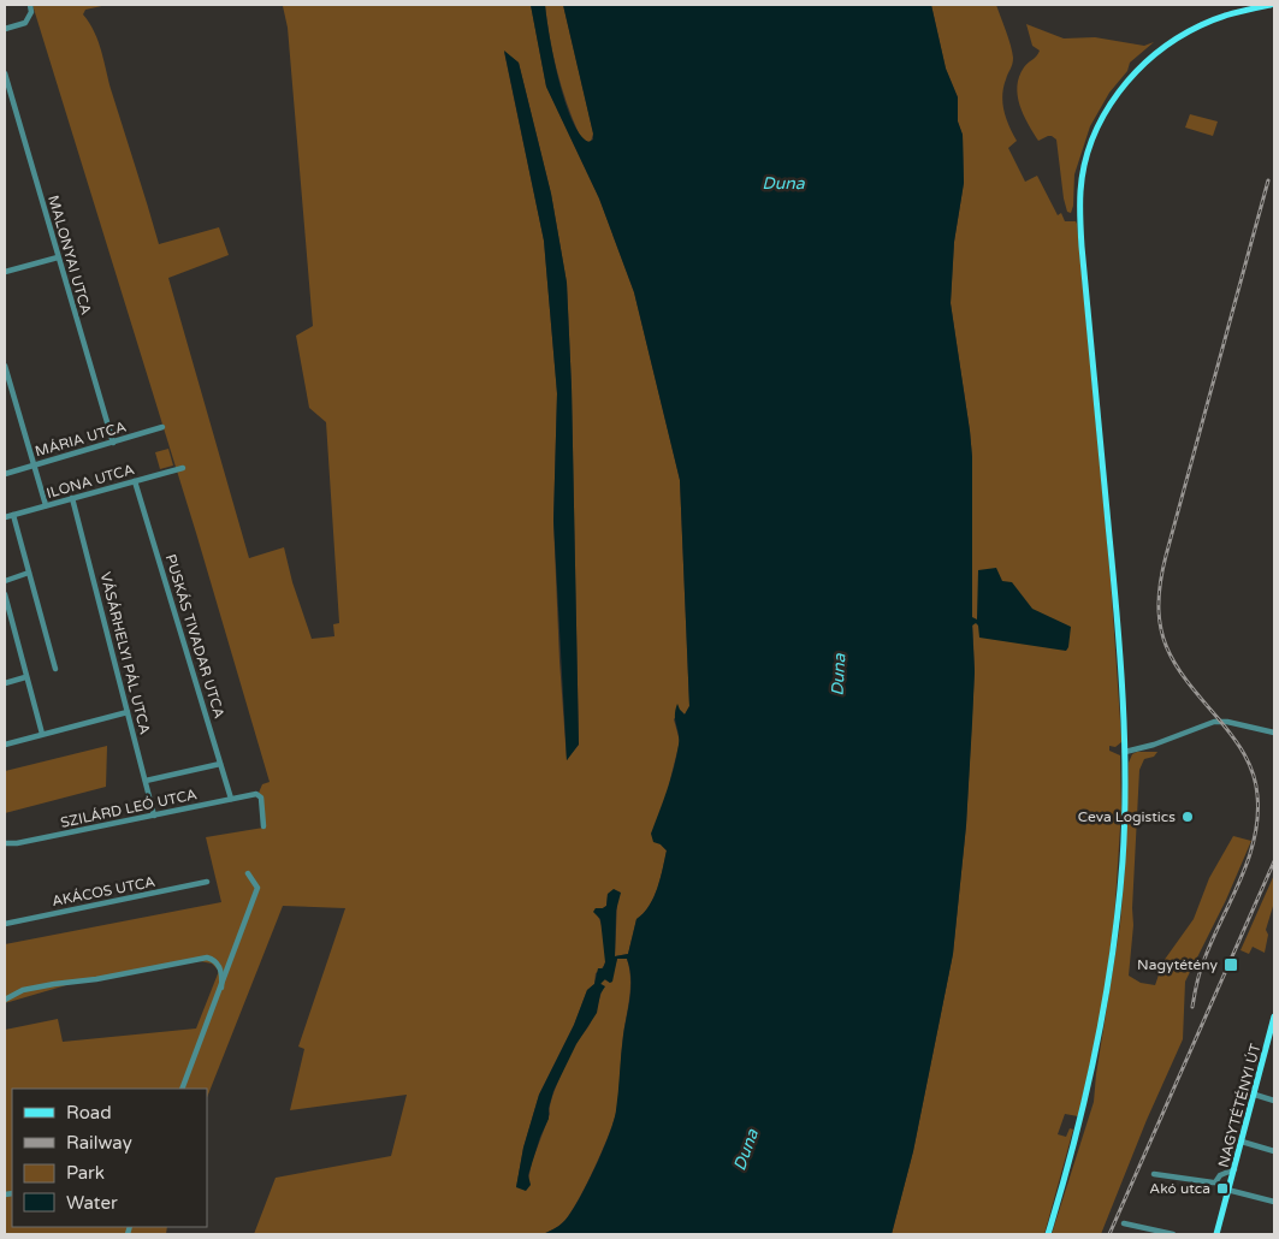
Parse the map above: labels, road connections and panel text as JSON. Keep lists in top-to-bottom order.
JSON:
{
  "streets": {
    "main road": ["NAGYTÉTÉNYI ÚT"],
    "street": [
      "MALONYAI UTCA",
      "MÁRIA UTCA",
      "ILONA UTCA",
      "PUSKÁS TIVADAR UTCA",
      "VÁSÁRHELYI PÁL UTCA",
      "SZILÁRD LEÓ UTCA",
      "AKÁCOS UTCA"
    ]
  },
  "crossings": [
    ["MALONYAI UTCA", "MÁRIA UTCA"],
    ["ILONA UTCA", "PUSKÁS TIVADAR UTCA"],
    ["ILONA UTCA", "VÁSÁRHELYI PÁL UTCA"],
    ["PUSKÁS TIVADAR UTCA", "SZILÁRD LEÓ UTCA"],
    ["VÁSÁRHELYI PÁL UTCA", "SZILÁRD LEÓ UTCA"]
  ],
  "water": ["Duna"],
  "places": {
    "other": ["Ceva Logistics"],
    "transit": ["Nagytétény", "Akó utca"]
  },
  "legend": [
    "Road",
    "Railway",
    "Park",
    "Water"
  ]
}
